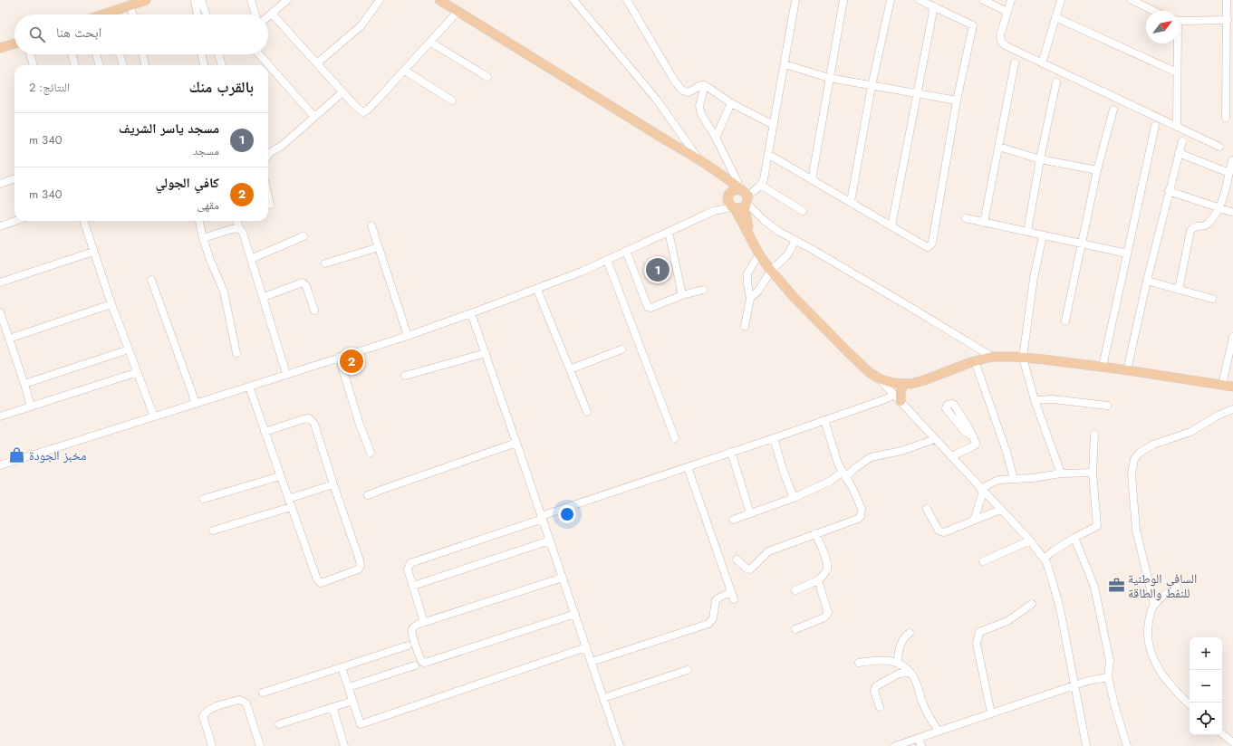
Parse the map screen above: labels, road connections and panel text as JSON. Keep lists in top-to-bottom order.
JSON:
{
  "places": {
    "shop": ["مخبز الجودة"],
    "office": ["السافي الوطنية للنفط والطاقة"]
  },
  "north": "top right",
  "page": {
    "search": "ابحث هنا",
    "heading": ["بالقرب منك", "النتائج: 2"],
    "list": [
      {
        "mark": "1",
        "name": "مسجد ياسر الشريف",
        "note": "مسجد",
        "value": "340 m"
      },
      {
        "mark": "2",
        "name": "كافي الجولي",
        "note": "مقهى",
        "value": "340 m"
      }
    ],
    "pins": ["1", "2"],
    "map_buttons": ["+", "−"]
  }
}
